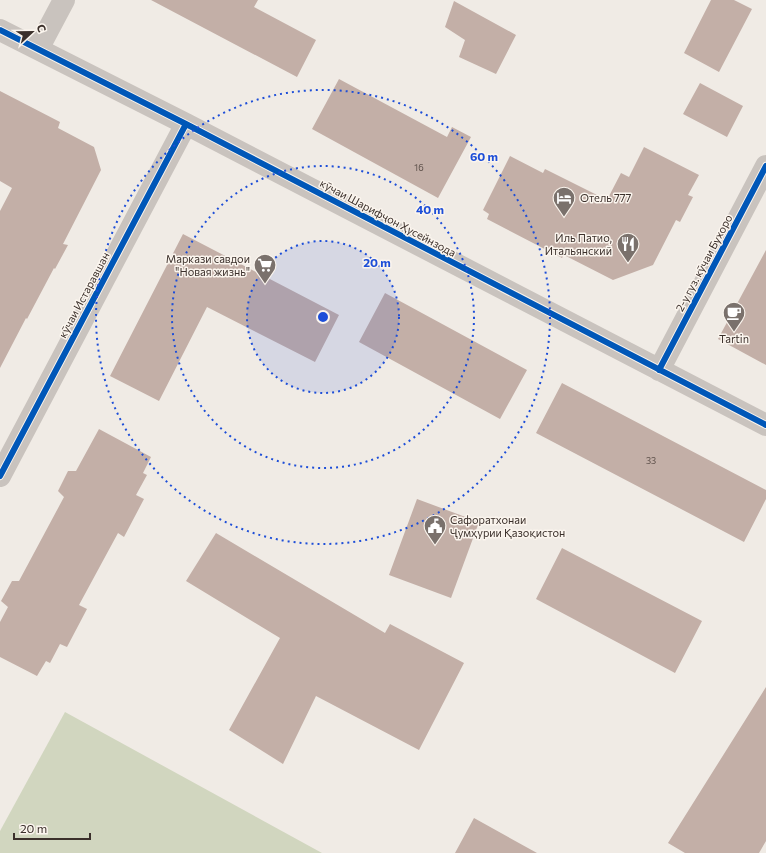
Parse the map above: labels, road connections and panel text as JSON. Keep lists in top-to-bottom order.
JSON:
{
  "streets": {
    "street": ["кӯчаи Шарифҷон Ҳусейнзода", "2-у гуз. кӯчаи Бухоро", "кӯчаи Истаравшан"]
  },
  "crossings": [
    ["кӯчаи Шарифҷон Ҳусейнзода", "2-у гуз. кӯчаи Бухоро"],
    ["кӯчаи Шарифҷон Ҳусейнзода", "кӯчаи Истаравшан"]
  ],
  "places": {
    "hotel": ["Отель 777"],
    "restaurant": ["Иль Патио, Итальянский"],
    "supermarket": ["Маркази савдои \"Новая жизнь\""],
    "cafe": ["Tartin"],
    "public building": ["Сафоратхонаи Ҷумҳурии Қазоқистон"]
  },
  "house_numbers": ["16", "33"],
  "scale_bar": "20 m",
  "north": "right",
  "rings": ["60 m", "40 m", "20 m"]
}
